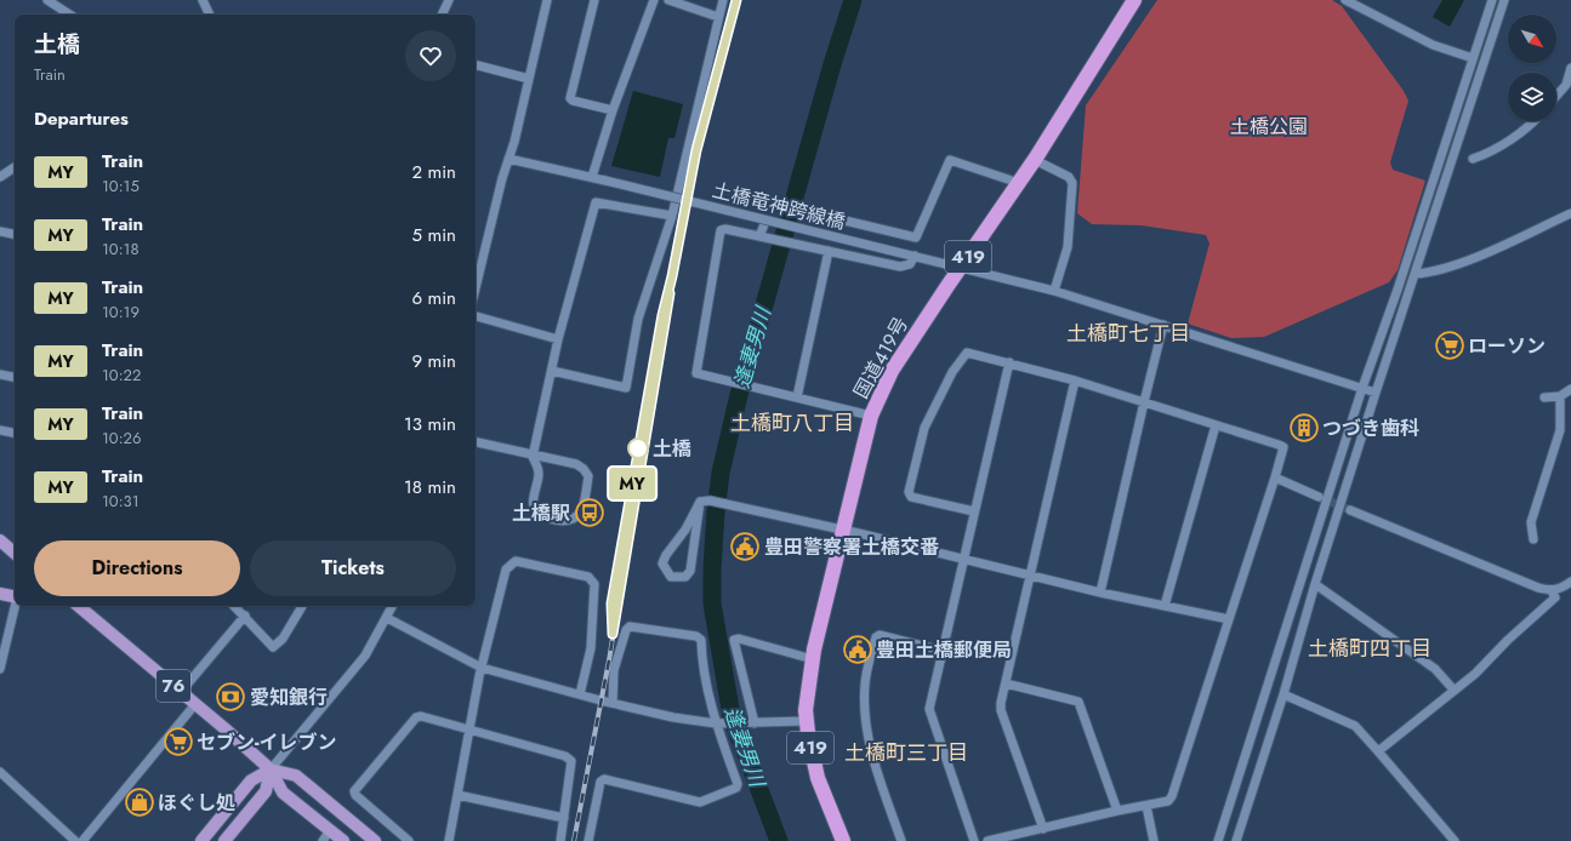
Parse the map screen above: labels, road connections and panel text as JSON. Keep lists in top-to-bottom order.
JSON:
{
  "streets": {
    "highway": ["419", "国道419号"],
    "main road": ["76"],
    "street": ["土橋竜神跨線橋"]
  },
  "crossings": [
    ["土橋竜神跨線橋", "国道419号"]
  ],
  "districts": [
    "土橋町七丁目",
    "土橋町八丁目",
    "土橋町四丁目",
    "土橋町三丁目"
  ],
  "water": ["逢妻男川"],
  "parks": ["土橋公園"],
  "places": {
    "supermarket": ["ローソン", "セブン-イレブン"],
    "building": ["つづき歯科"],
    "other": ["土橋"],
    "bus stop": ["土橋駅"],
    "public building": ["豊田警察署土橋交番", "豊田土橋郵便局"],
    "bank": ["愛知銀行"],
    "shop": ["ほぐし処"]
  },
  "north": "bottom right",
  "page": {
    "on_map": "MY",
    "heading": [
      ["土橋", "Train"],
      "Departures"
    ],
    "list": [
      {
        "mark": "MY",
        "name": "Train",
        "note": "10:15",
        "value": "2 min"
      },
      {
        "mark": "MY",
        "name": "Train",
        "note": "10:18",
        "value": "5 min"
      },
      {
        "mark": "MY",
        "name": "Train",
        "note": "10:19",
        "value": "6 min"
      },
      {
        "mark": "MY",
        "name": "Train",
        "note": "10:22",
        "value": "9 min"
      },
      {
        "mark": "MY",
        "name": "Train",
        "note": "10:26",
        "value": "13 min"
      },
      {
        "mark": "MY",
        "name": "Train",
        "note": "10:31",
        "value": "18 min"
      }
    ],
    "buttons": ["Directions", "Tickets"]
  }
}
